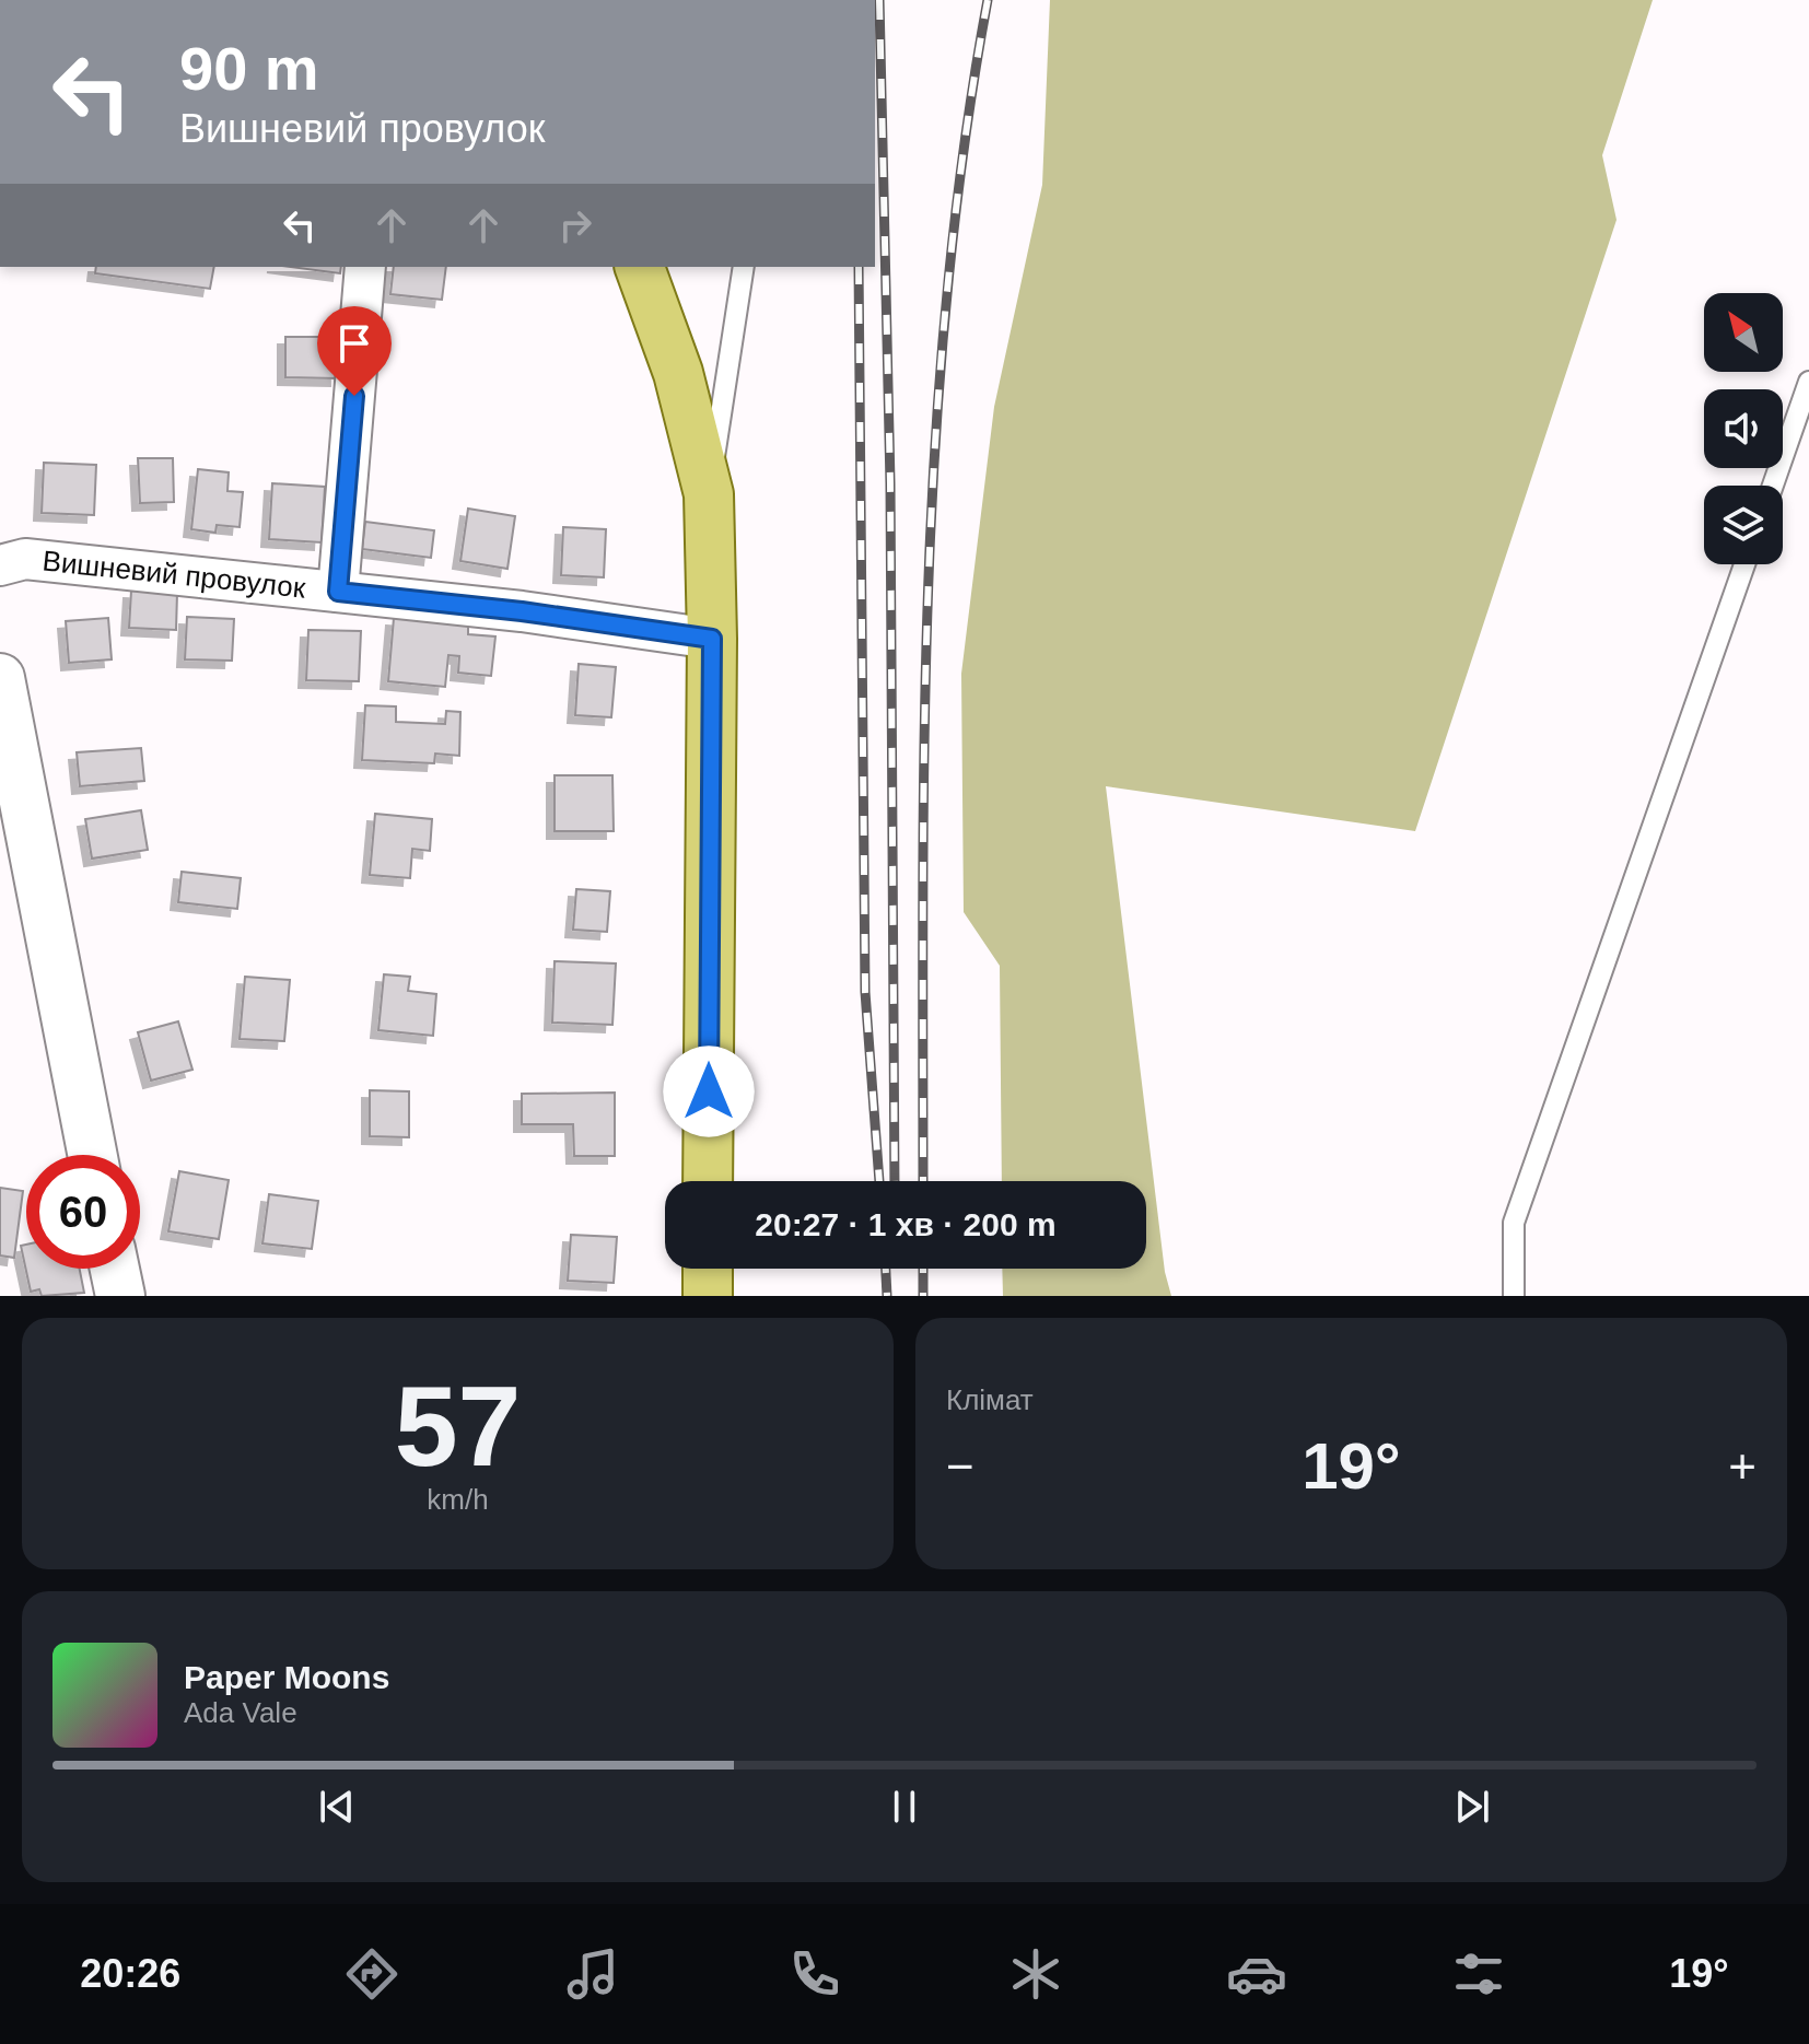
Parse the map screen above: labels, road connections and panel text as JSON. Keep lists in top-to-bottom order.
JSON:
{
  "streets": {
    "street": ["Вишневий провулок"]
  },
  "north": "top left",
  "page": {
    "turn": ["90 m", "Вишневий провулок"],
    "limit": "60",
    "trip": "20:27 · 1 хв · 200 m",
    "tile": [
      ["57", "km/h"],
      "Клімат"
    ],
    "heat": ["−", "19°", "+"],
    "song": ["Paper Moons", "Ada Vale"],
    "tabs": ["20:26", "19°"]
  }
}
